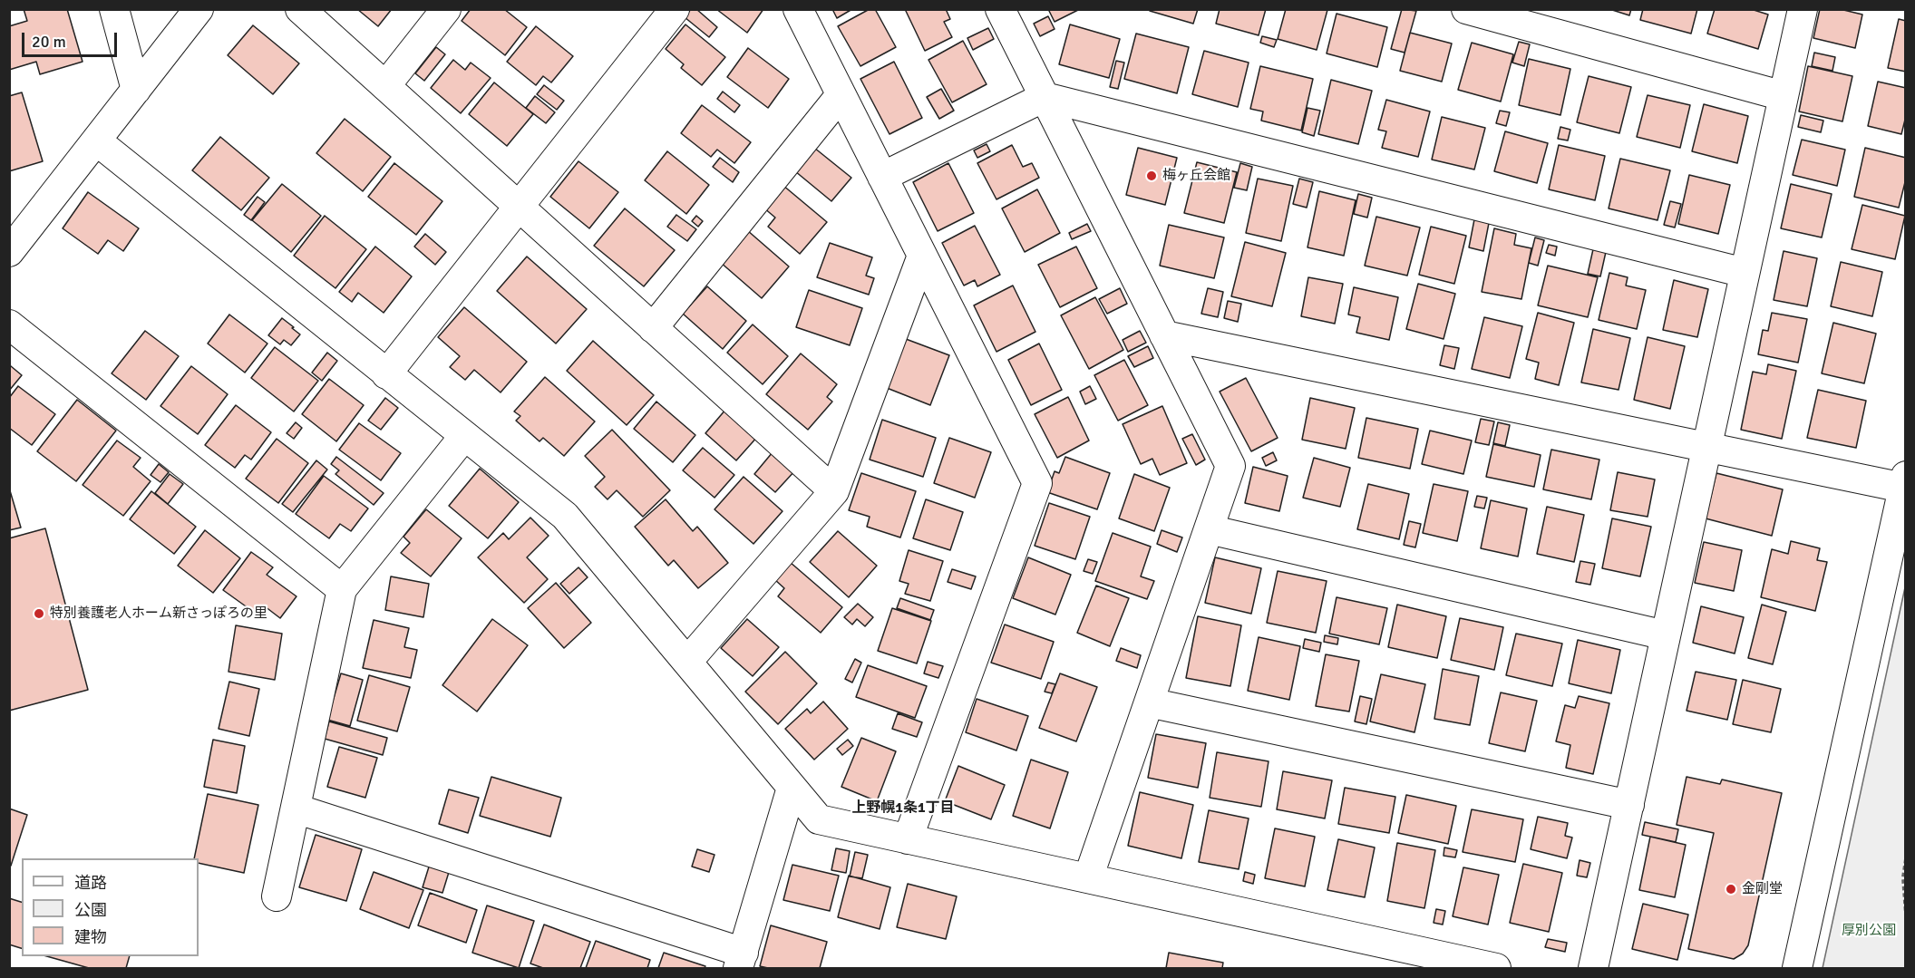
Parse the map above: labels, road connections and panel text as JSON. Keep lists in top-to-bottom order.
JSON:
{
  "districts": ["上野幌1条1丁目"],
  "parks": ["厚別公園"],
  "places": ["梅ヶ丘会館", "特別養護老人ホーム新さっぽろの里", "金剛堂"],
  "legend": ["道路", "公園", "建物"],
  "scale_bar": "20 m"
}
